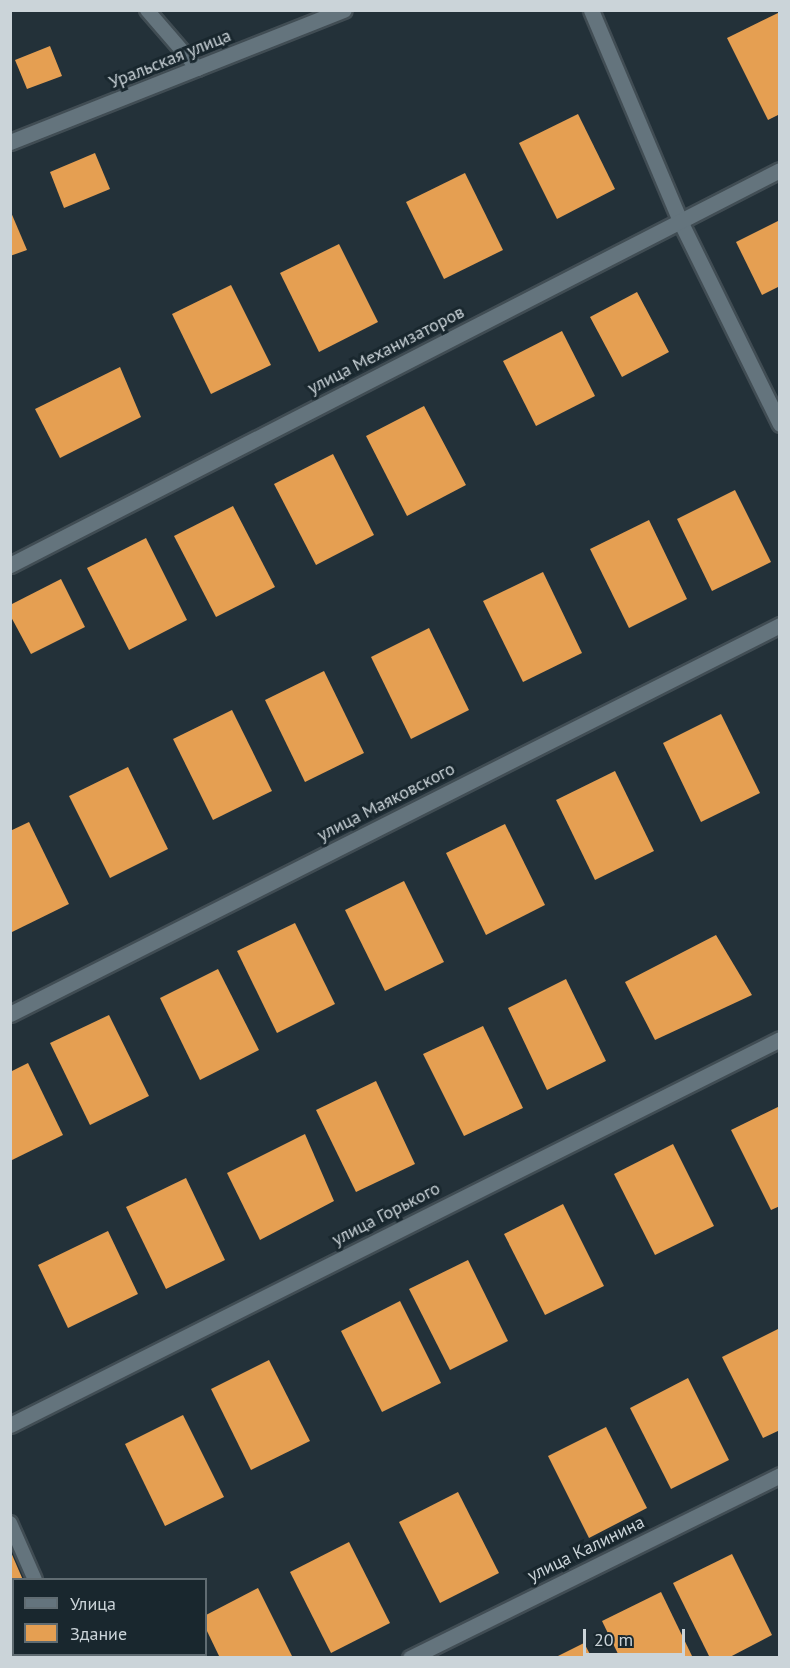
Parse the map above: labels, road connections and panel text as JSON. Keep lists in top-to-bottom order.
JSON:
{
  "streets": {
    "street": [
      "Уральская улица",
      "улица Механизаторов",
      "улица Маяковского",
      "улица Горького",
      "улица Калинина"
    ]
  },
  "legend": ["Улица", "Здание"],
  "scale_bar": "20 m"
}
